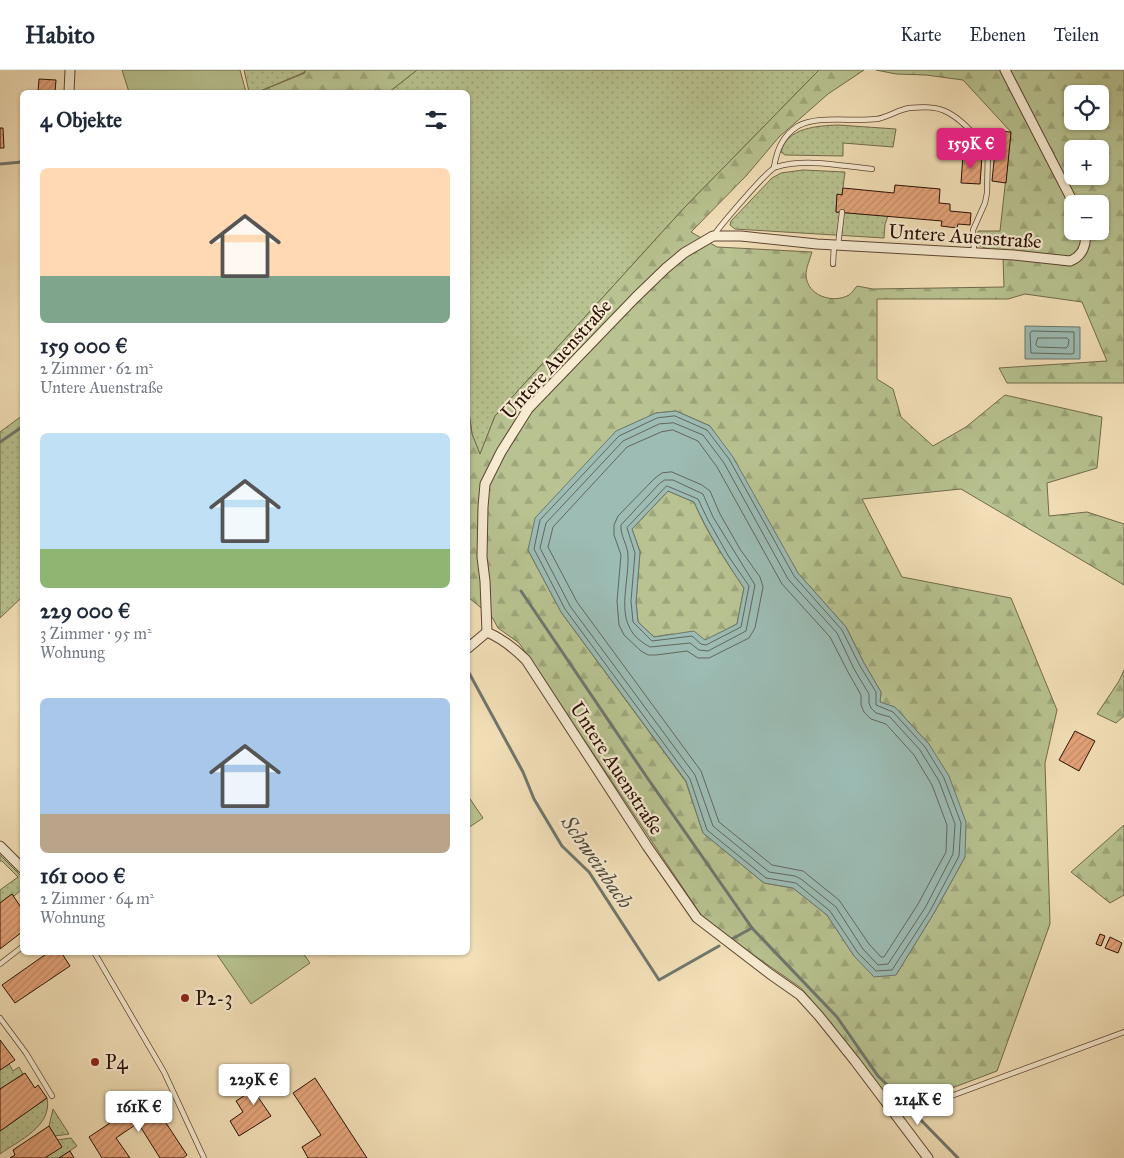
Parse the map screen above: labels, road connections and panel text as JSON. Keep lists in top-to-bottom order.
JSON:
{
  "streets": {
    "street": ["Untere Auenstraße"]
  },
  "water": ["Schweinbach"],
  "places": ["P2-3", "P4"],
  "page": {
    "header": "Habito",
    "nav": ["Karte", "Ebenen", "Teilen"],
    "map_buttons": ["+", "−"],
    "heading": "4 Objekte",
    "price": [
      "159K €",
      "229K €",
      "214K €",
      "161K €"
    ],
    "list": [
      {
        "name": "159 000 €",
        "note": "2 Zimmer · 62 m² · Untere Auenstraße"
      },
      {
        "name": "229 000 €",
        "note": "3 Zimmer · 95 m² · Wohnung"
      },
      {
        "name": "161 000 €",
        "note": "2 Zimmer · 64 m² · Wohnung"
      }
    ]
  }
}
